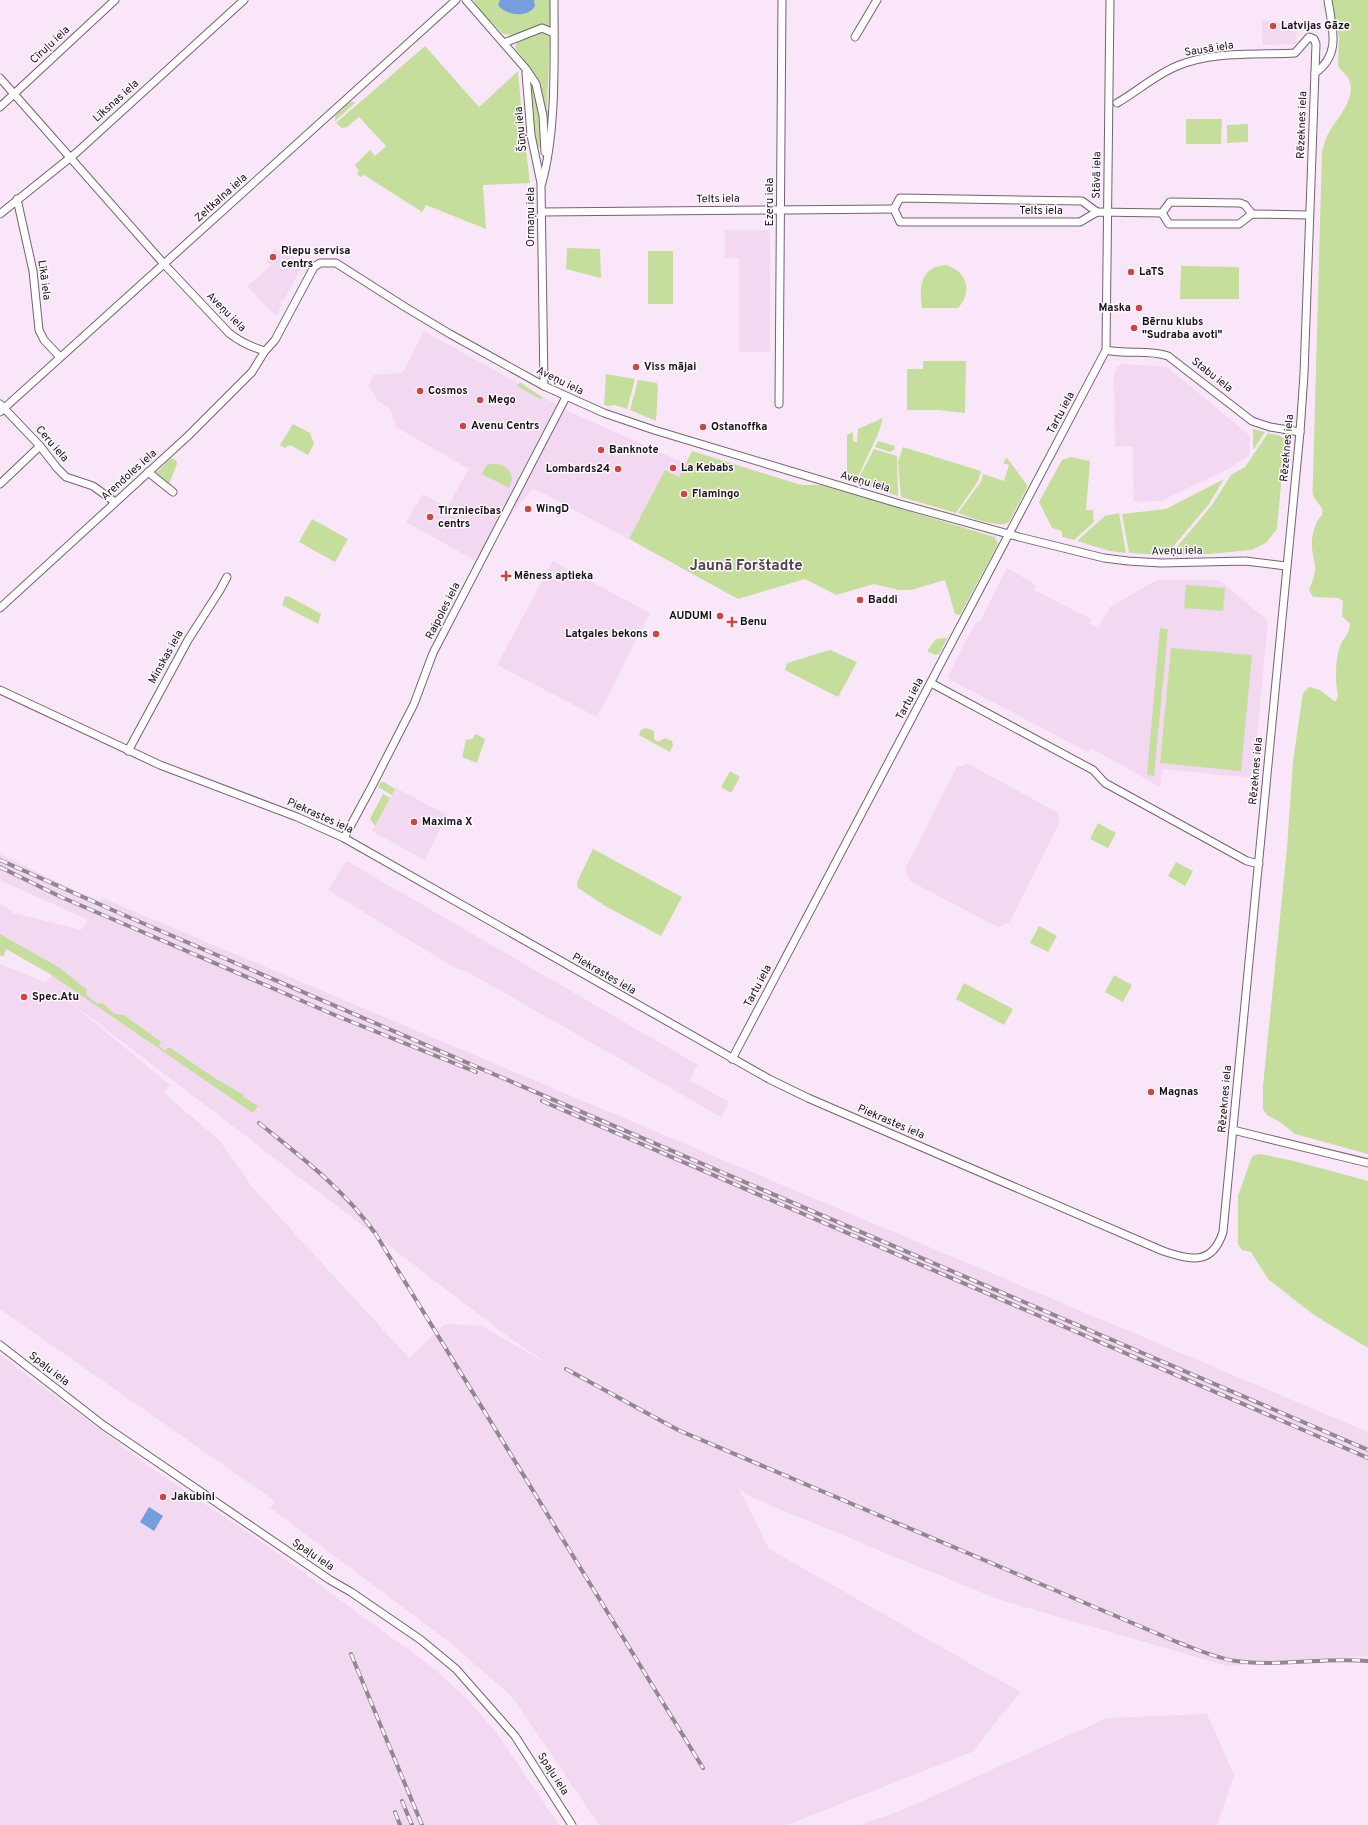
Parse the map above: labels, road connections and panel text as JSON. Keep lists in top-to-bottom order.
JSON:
{
  "streets": {
    "street": [
      "Cīruļu iela",
      "Sausā iela",
      "Līksnas iela",
      "Rēzeknes iela",
      "Šūņu iela",
      "Stāvā iela",
      "Zeltkalna iela",
      "Telts iela",
      "Ezeru iela",
      "Ormaņu iela",
      "Līkā iela",
      "Aveņu iela",
      "Stabu iela",
      "Tartu iela",
      "Ceru iela",
      "Arendoles iela",
      "Raipoles iela",
      "Minskas iela",
      "Piekrastes iela",
      "Spaļu iela"
    ]
  },
  "crossings": [
    ["Cīruļu iela", "Aveņu iela"],
    ["Sausā iela", "Rēzeknes iela"],
    ["Līksnas iela", "Līkā iela"],
    ["Līksnas iela", "Aveņu iela"],
    ["Rēzeknes iela", "Aveņu iela"],
    ["Rēzeknes iela", "Stabu iela"],
    ["Rēzeknes iela", "Piekrastes iela"],
    ["Šūņu iela", "Ormaņu iela"],
    ["Stāvā iela", "Stabu iela"],
    ["Stāvā iela", "Tartu iela"],
    ["Zeltkalna iela", "Līkā iela"],
    ["Zeltkalna iela", "Aveņu iela"],
    ["Zeltkalna iela", "Ceru iela"],
    ["Telts iela", "Ezeru iela"],
    ["Telts iela", "Ormaņu iela"],
    ["Ormaņu iela", "Aveņu iela"],
    ["Aveņu iela", "Tartu iela"],
    ["Aveņu iela", "Arendoles iela"],
    ["Aveņu iela", "Raipoles iela"],
    ["Stabu iela", "Tartu iela"],
    ["Tartu iela", "Piekrastes iela"],
    ["Ceru iela", "Arendoles iela"],
    ["Raipoles iela", "Piekrastes iela"],
    ["Minskas iela", "Piekrastes iela"]
  ],
  "districts": ["Jaunā Forštadte"],
  "places": {
    "other": [
      "Latvijas Gāze",
      "Riepu servisa centrs",
      "LaTS",
      "Maska",
      "Bērnu klubs \"Sudraba avoti\"",
      "Viss mājai",
      "Cosmos",
      "Mego",
      "Avenu Centrs",
      "Ostanoffka",
      "Banknote",
      "La Kebabs",
      "Lombards24",
      "Flamingo",
      "WingD",
      "Tirzniecības centrs",
      "Baddi",
      "AUDUMI",
      "Latgales bekons",
      "Maxima X",
      "Spec.Atu",
      "Magnas",
      "Jakubini"
    ],
    "health": ["Mēness aptieka", "Benu"]
  }
}
